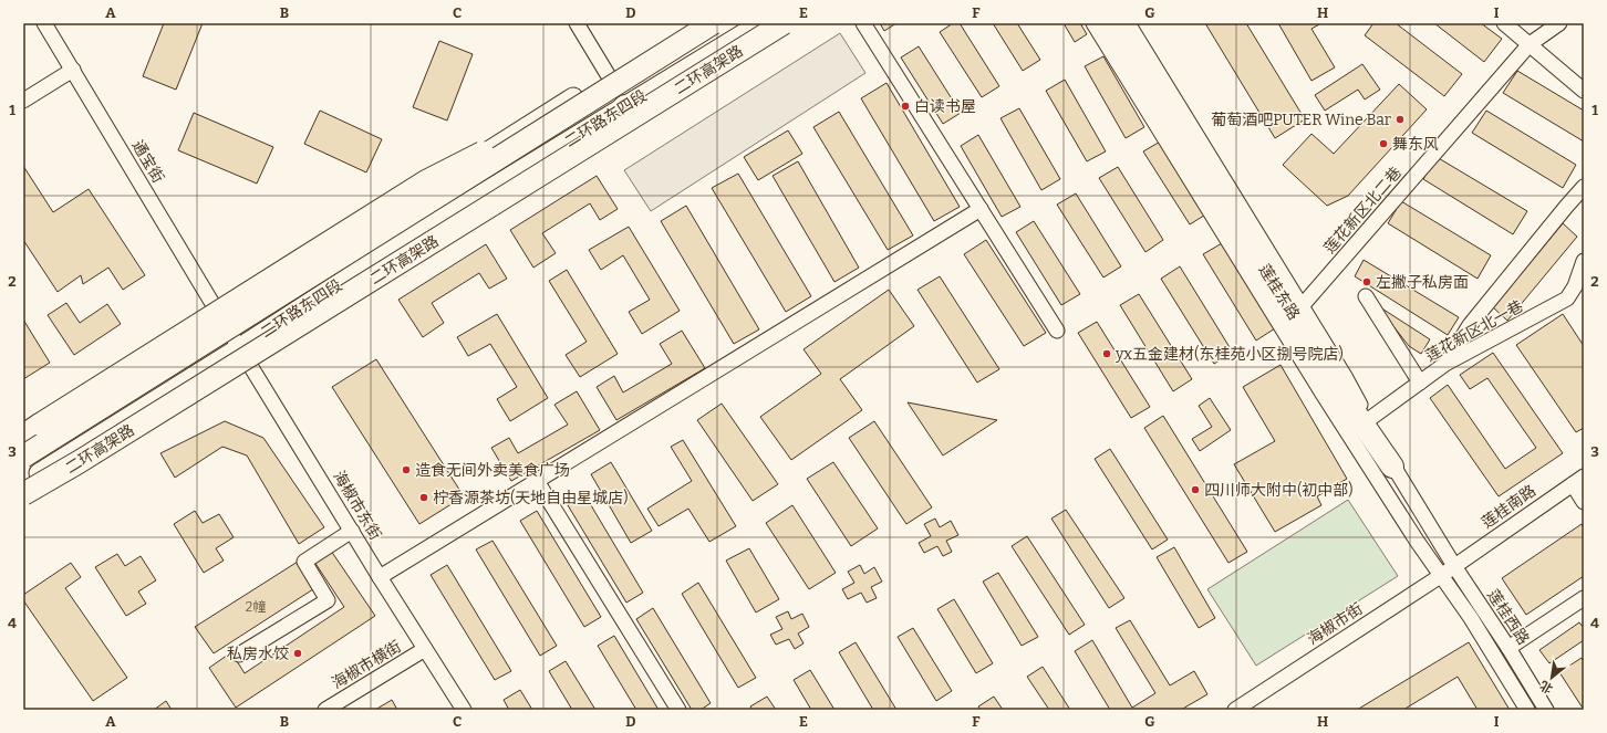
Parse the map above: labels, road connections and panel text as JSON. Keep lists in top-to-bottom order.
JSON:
{
  "streets": {
    "highway": ["二环高架路"],
    "main road": ["二环路东四段"],
    "street": [
      "通宝街",
      "莲花新区北二巷",
      "莲桂东路",
      "莲花新区北一巷",
      "海椒市东街",
      "莲桂南路",
      "莲桂西路",
      "海椒市街",
      "海椒市横街"
    ]
  },
  "crossings": [
    ["二环路东四段", "海椒市东街"],
    ["通宝街", "海椒市东街"],
    ["莲花新区北二巷", "莲桂东路"],
    ["莲桂东路", "莲花新区北一巷"],
    ["莲桂东路", "莲桂南路"],
    ["莲桂东路", "莲桂西路"],
    ["莲桂东路", "海椒市街"],
    ["海椒市东街", "海椒市横街"],
    ["莲桂南路", "莲桂西路"],
    ["莲桂南路", "海椒市街"],
    ["莲桂西路", "海椒市街"]
  ],
  "places": [
    "白读书屋",
    "葡萄酒吧PUTER Wine Bar",
    "舞东风",
    "左撇子私房面",
    "yx五金建材(东桂苑小区捌号院店)",
    "造食无间外卖美食广场",
    "四川师大附中(初中部)",
    "柠香源茶坊(天地自由星城店)",
    "私房水饺"
  ],
  "house_numbers": ["2幢"],
  "north": "bottom left",
  "grid": {
    "columns": [
      "A",
      "B",
      "C",
      "D",
      "E",
      "F",
      "G",
      "H",
      "I"
    ],
    "rows": [
      "1",
      "2",
      "3",
      "4"
    ]
  }
}
